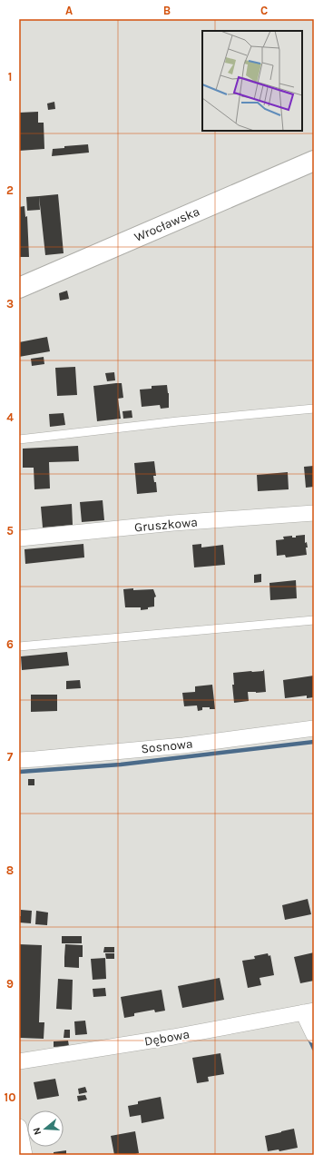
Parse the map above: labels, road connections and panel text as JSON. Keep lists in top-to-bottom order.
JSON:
{
  "streets": {
    "street": [
      "Wrocławska",
      "Gruszkowa",
      "Sosnowa",
      "Dębowa"
    ]
  },
  "north": "left",
  "grid": {
    "columns": ["A", "B", "C"],
    "rows": [
      "1",
      "2",
      "3",
      "4",
      "5",
      "6",
      "7",
      "8",
      "9",
      "10"
    ]
  }
}
